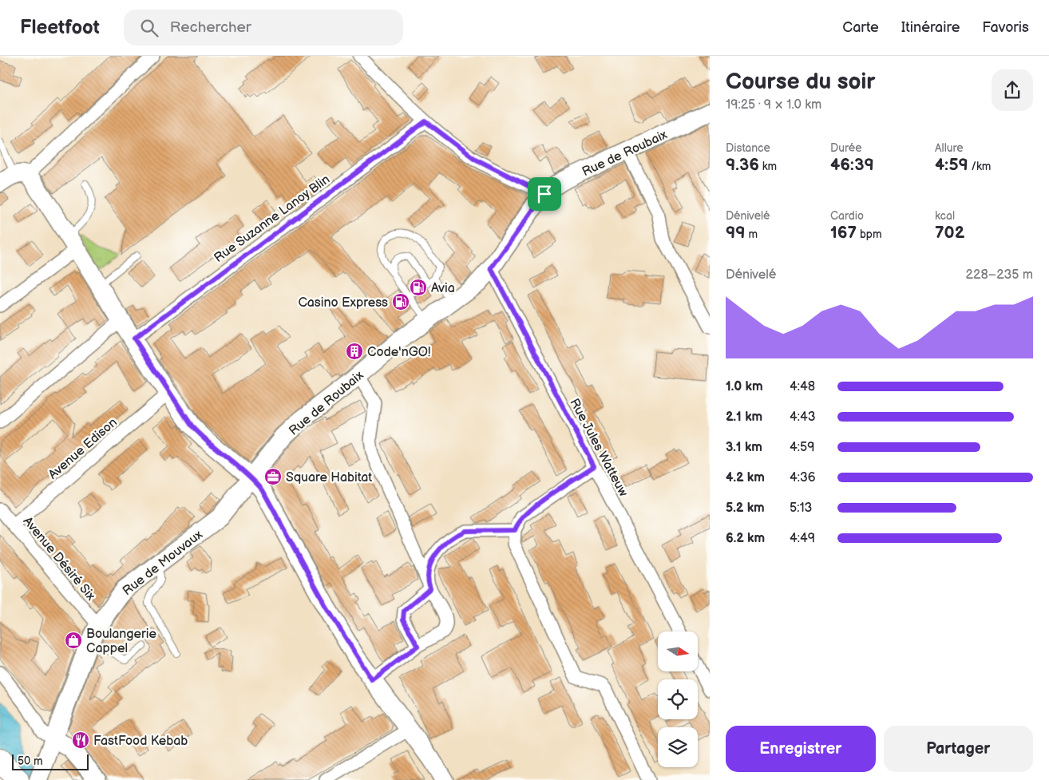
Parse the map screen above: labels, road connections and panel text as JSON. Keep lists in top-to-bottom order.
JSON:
{
  "streets": {
    "main road": ["Rue de Roubaix", "Rue de Mouvaux"],
    "street": [
      "Rue Suzanne Lanoy Blin",
      "Rue Jules Watteuw",
      "Avenue Edison",
      "Avenue Désiré Six"
    ]
  },
  "crossings": [
    ["Rue de Roubaix", "Rue Jules Watteuw"],
    ["Rue de Roubaix", "Rue de Mouvaux"],
    ["Avenue Edison", "Avenue Désiré Six"],
    ["Avenue Désiré Six", "Rue de Mouvaux"]
  ],
  "places": {
    "fuel station": ["Avia", "Casino Express"],
    "building": ["Code'nGO!"],
    "office": ["Square Habitat"],
    "shop": ["Boulangerie Cappel"],
    "restaurant": ["FastFood Kebab"]
  },
  "scale_bar": "50 m",
  "north": "right",
  "page": {
    "header": "Fleetfoot",
    "search": "Rechercher",
    "nav": ["Carte", "Itinéraire", "Favoris"],
    "heading": ["Course du soir", "19:25 · 9 × 1.0 km"],
    "stats": [
      ["Distance", "9.36 km"],
      ["Durée", "46:39"],
      ["Allure", "4:59 /km"],
      ["Dénivelé", "99 m"],
      ["Cardio", "167 bpm"],
      ["kcal", "702"]
    ],
    "chart": ["Dénivelé", "228–235 m"],
    "list": [
      {
        "name": "1.0 km",
        "note": "4:48"
      },
      {
        "name": "2.1 km",
        "note": "4:43"
      },
      {
        "name": "3.1 km",
        "note": "4:59"
      },
      {
        "name": "4.2 km",
        "note": "4:36"
      },
      {
        "name": "5.2 km",
        "note": "5:13"
      },
      {
        "name": "6.2 km",
        "note": "4:49"
      }
    ],
    "buttons": ["Enregistrer", "Partager"],
    "scale": "50 m"
  }
}
